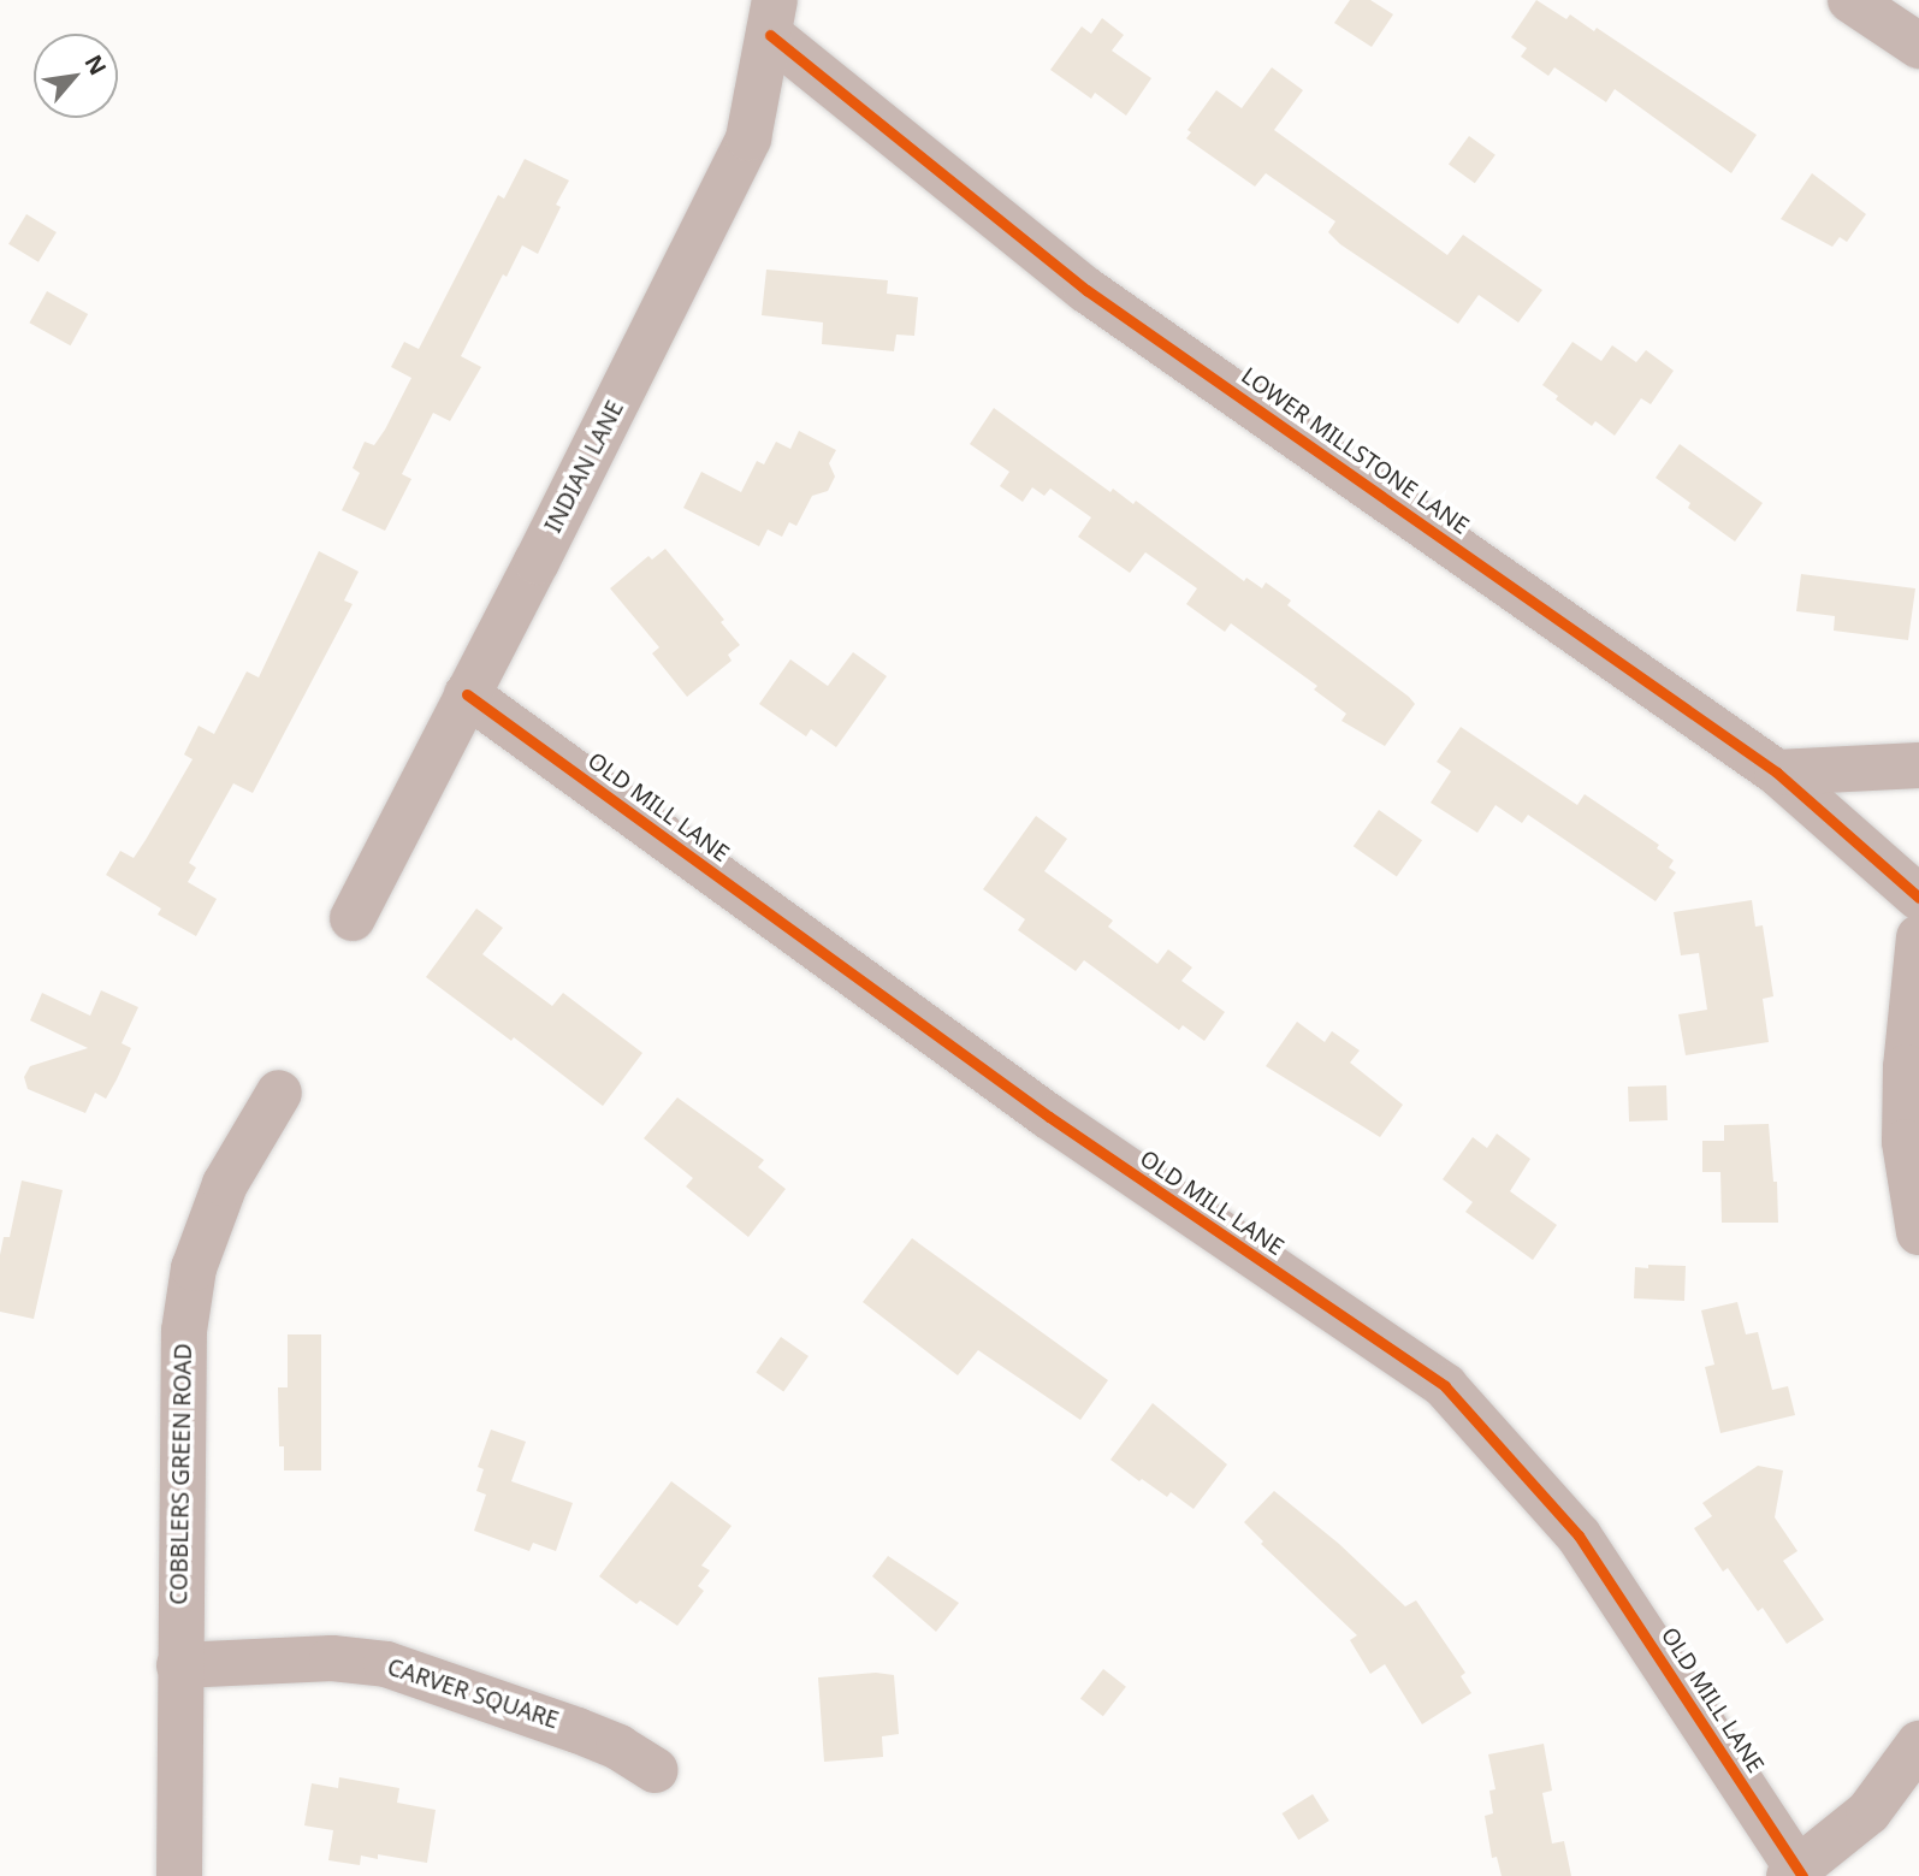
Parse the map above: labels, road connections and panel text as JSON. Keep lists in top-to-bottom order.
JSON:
{
  "streets": {
    "street": [
      "LOWER MILLSTONE LANE",
      "INDIAN LANE",
      "OLD MILL LANE",
      "COBBLERS GREEN ROAD",
      "CARVER SQUARE"
    ]
  },
  "crossings": [
    ["LOWER MILLSTONE LANE", "INDIAN LANE"],
    ["INDIAN LANE", "OLD MILL LANE"],
    ["COBBLERS GREEN ROAD", "CARVER SQUARE"]
  ],
  "north": "top right"
}
